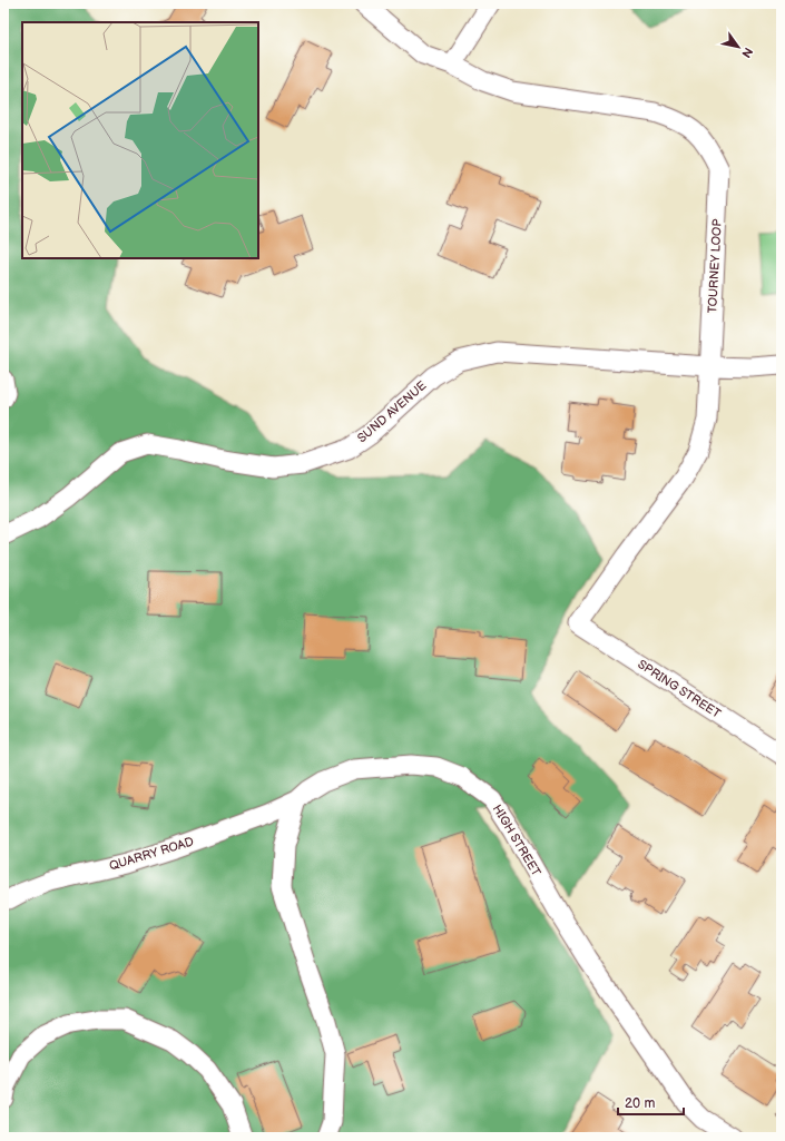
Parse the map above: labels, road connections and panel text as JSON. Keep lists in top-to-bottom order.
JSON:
{
  "streets": {
    "street": [
      "TOURNEY LOOP",
      "SUND AVENUE",
      "SPRING STREET",
      "HIGH STREET",
      "QUARRY ROAD"
    ]
  },
  "crossings": [
    ["TOURNEY LOOP", "SUND AVENUE"],
    ["TOURNEY LOOP", "SPRING STREET"],
    ["HIGH STREET", "QUARRY ROAD"]
  ],
  "scale_bar": "20 m",
  "north": "bottom right"
}
